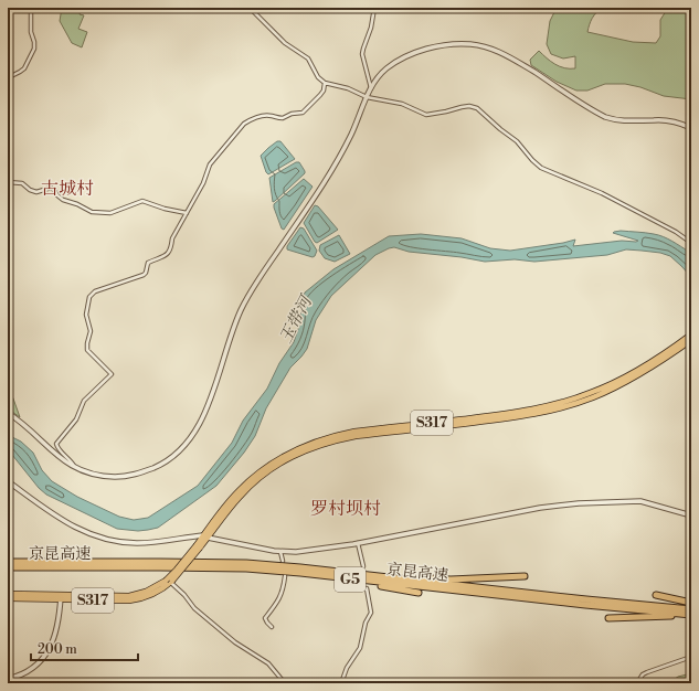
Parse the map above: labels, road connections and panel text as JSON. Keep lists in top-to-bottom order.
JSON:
{
  "streets": {
    "highway": ["京昆高速", "G5"],
    "main road": ["S317"]
  },
  "districts": ["古城村", "罗村坝村"],
  "water": ["玉带河"],
  "scale_bar": "200 m"
}
